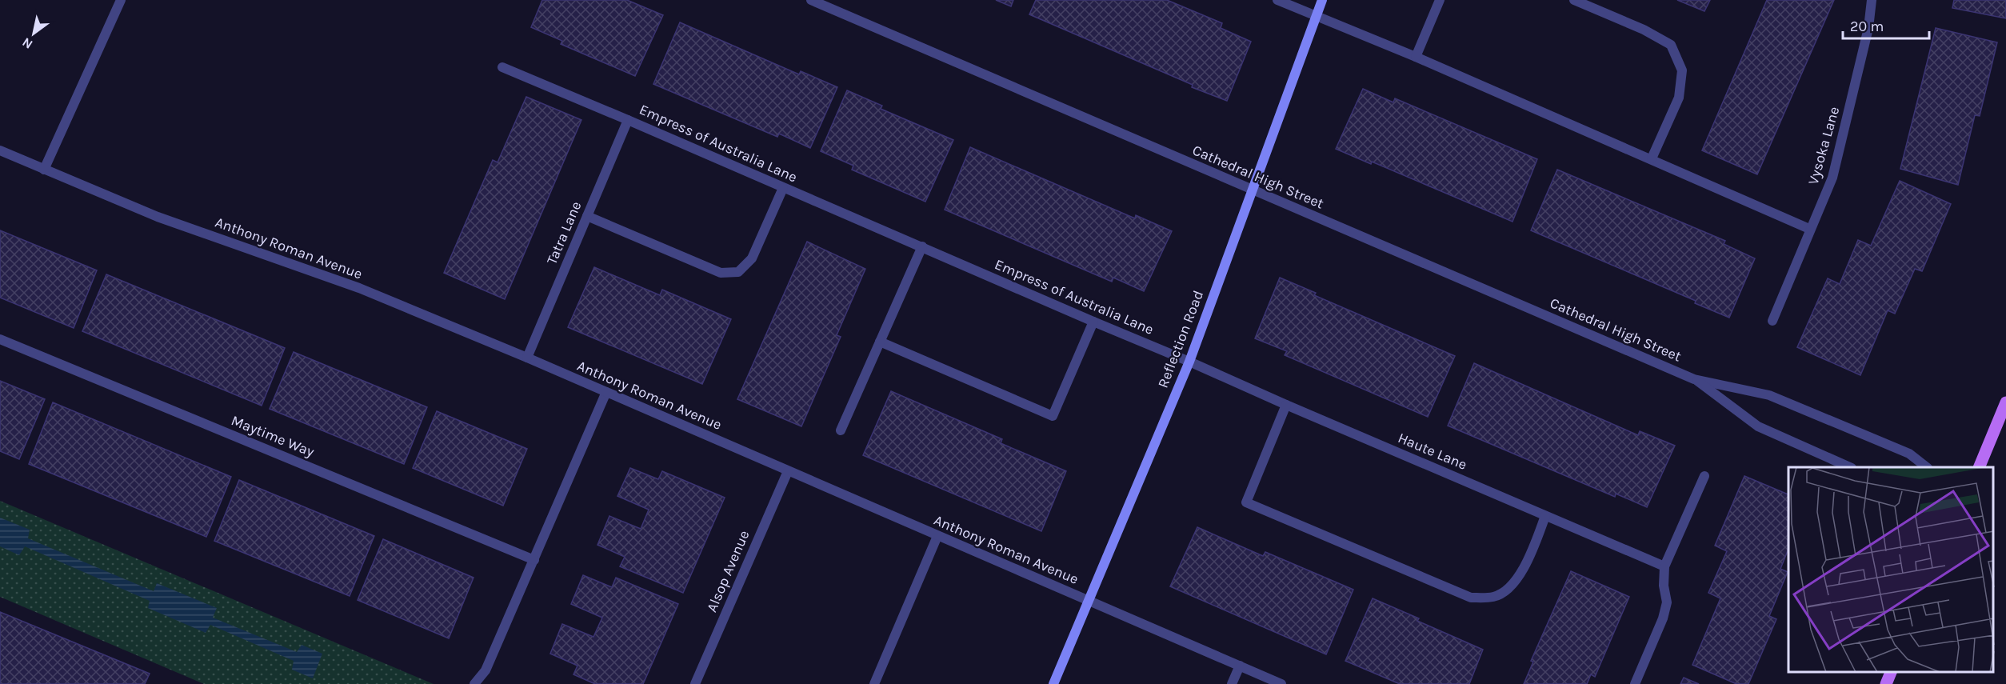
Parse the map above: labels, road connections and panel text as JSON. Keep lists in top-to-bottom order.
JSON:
{
  "streets": {
    "street": [
      "Empress of Australia Lane",
      "Vysoka Lane",
      "Cathedral High Street",
      "Tatra Lane",
      "Anthony Roman Avenue",
      "Reflection Road",
      "Maytime Way",
      "Haute Lane",
      "Alsop Avenue"
    ]
  },
  "crossings": [
    ["Empress of Australia Lane", "Tatra Lane"],
    ["Empress of Australia Lane", "Reflection Road"],
    ["Empress of Australia Lane", "Haute Lane"],
    ["Cathedral High Street", "Reflection Road"],
    ["Tatra Lane", "Anthony Roman Avenue"],
    ["Anthony Roman Avenue", "Reflection Road"],
    ["Anthony Roman Avenue", "Alsop Avenue"],
    ["Reflection Road", "Haute Lane"]
  ],
  "scale_bar": "20 m",
  "north": "bottom left"
}
